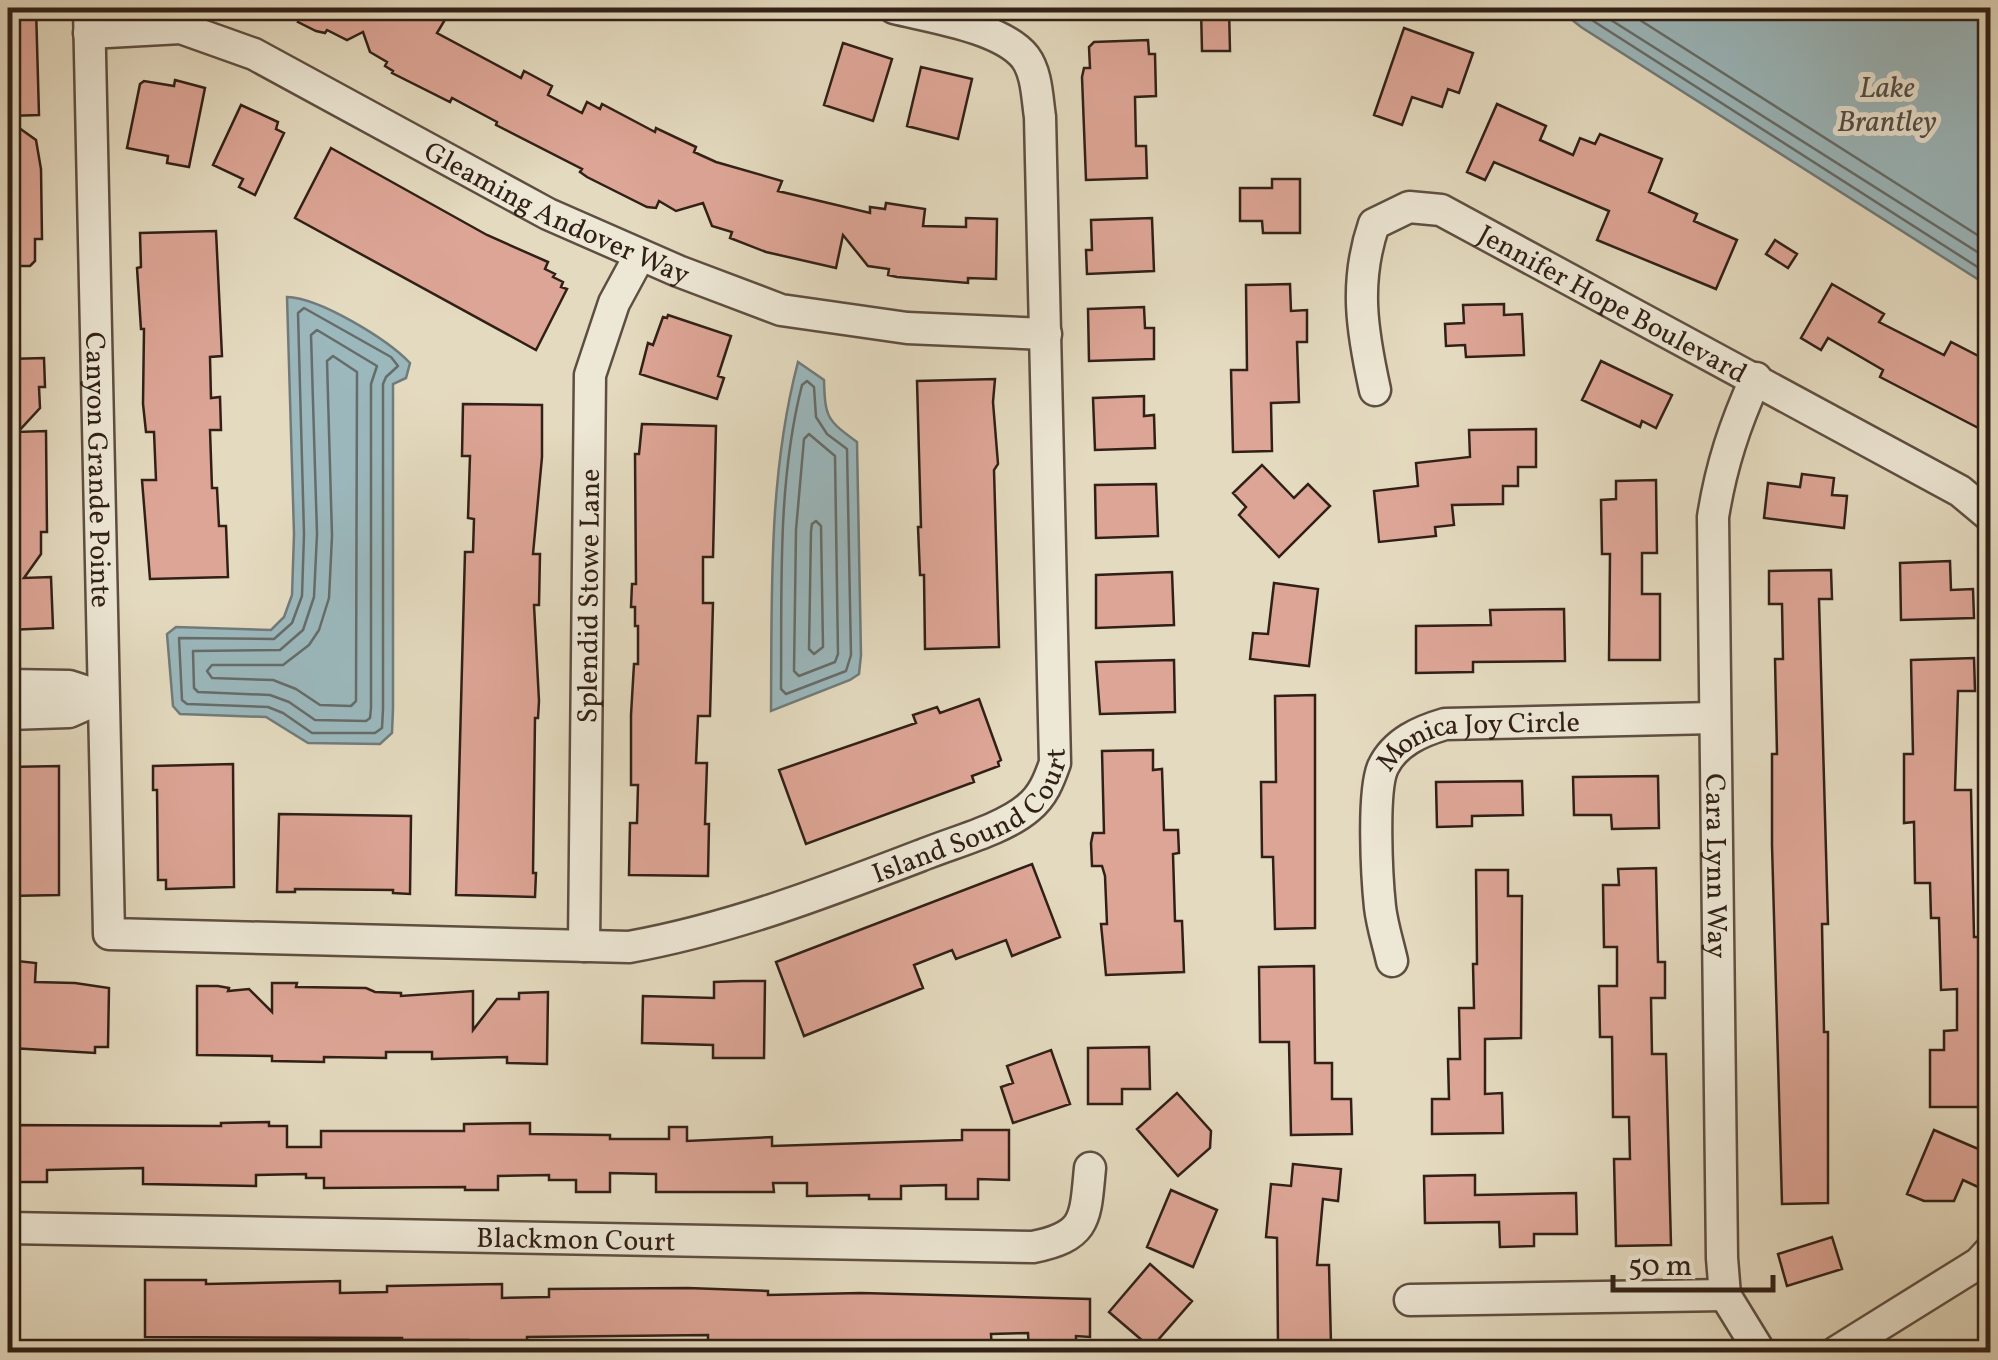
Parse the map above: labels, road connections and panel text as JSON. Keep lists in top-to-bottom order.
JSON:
{
  "streets": {
    "street": [
      "Gleaming Andover Way",
      "Jennifer Hope Boulevard",
      "Canyon Grande Pointe",
      "Splendid Stowe Lane",
      "Monica Joy Circle",
      "Island Sound Court",
      "Cara Lynn Way",
      "Blackmon Court"
    ]
  },
  "crossings": [
    ["Gleaming Andover Way", "Canyon Grande Pointe"],
    ["Gleaming Andover Way", "Splendid Stowe Lane"],
    ["Gleaming Andover Way", "Island Sound Court"],
    ["Jennifer Hope Boulevard", "Cara Lynn Way"],
    ["Canyon Grande Pointe", "Island Sound Court"],
    ["Splendid Stowe Lane", "Island Sound Court"],
    ["Monica Joy Circle", "Cara Lynn Way"]
  ],
  "water": ["Lake Brantley"],
  "scale_bar": "50 m"
}
